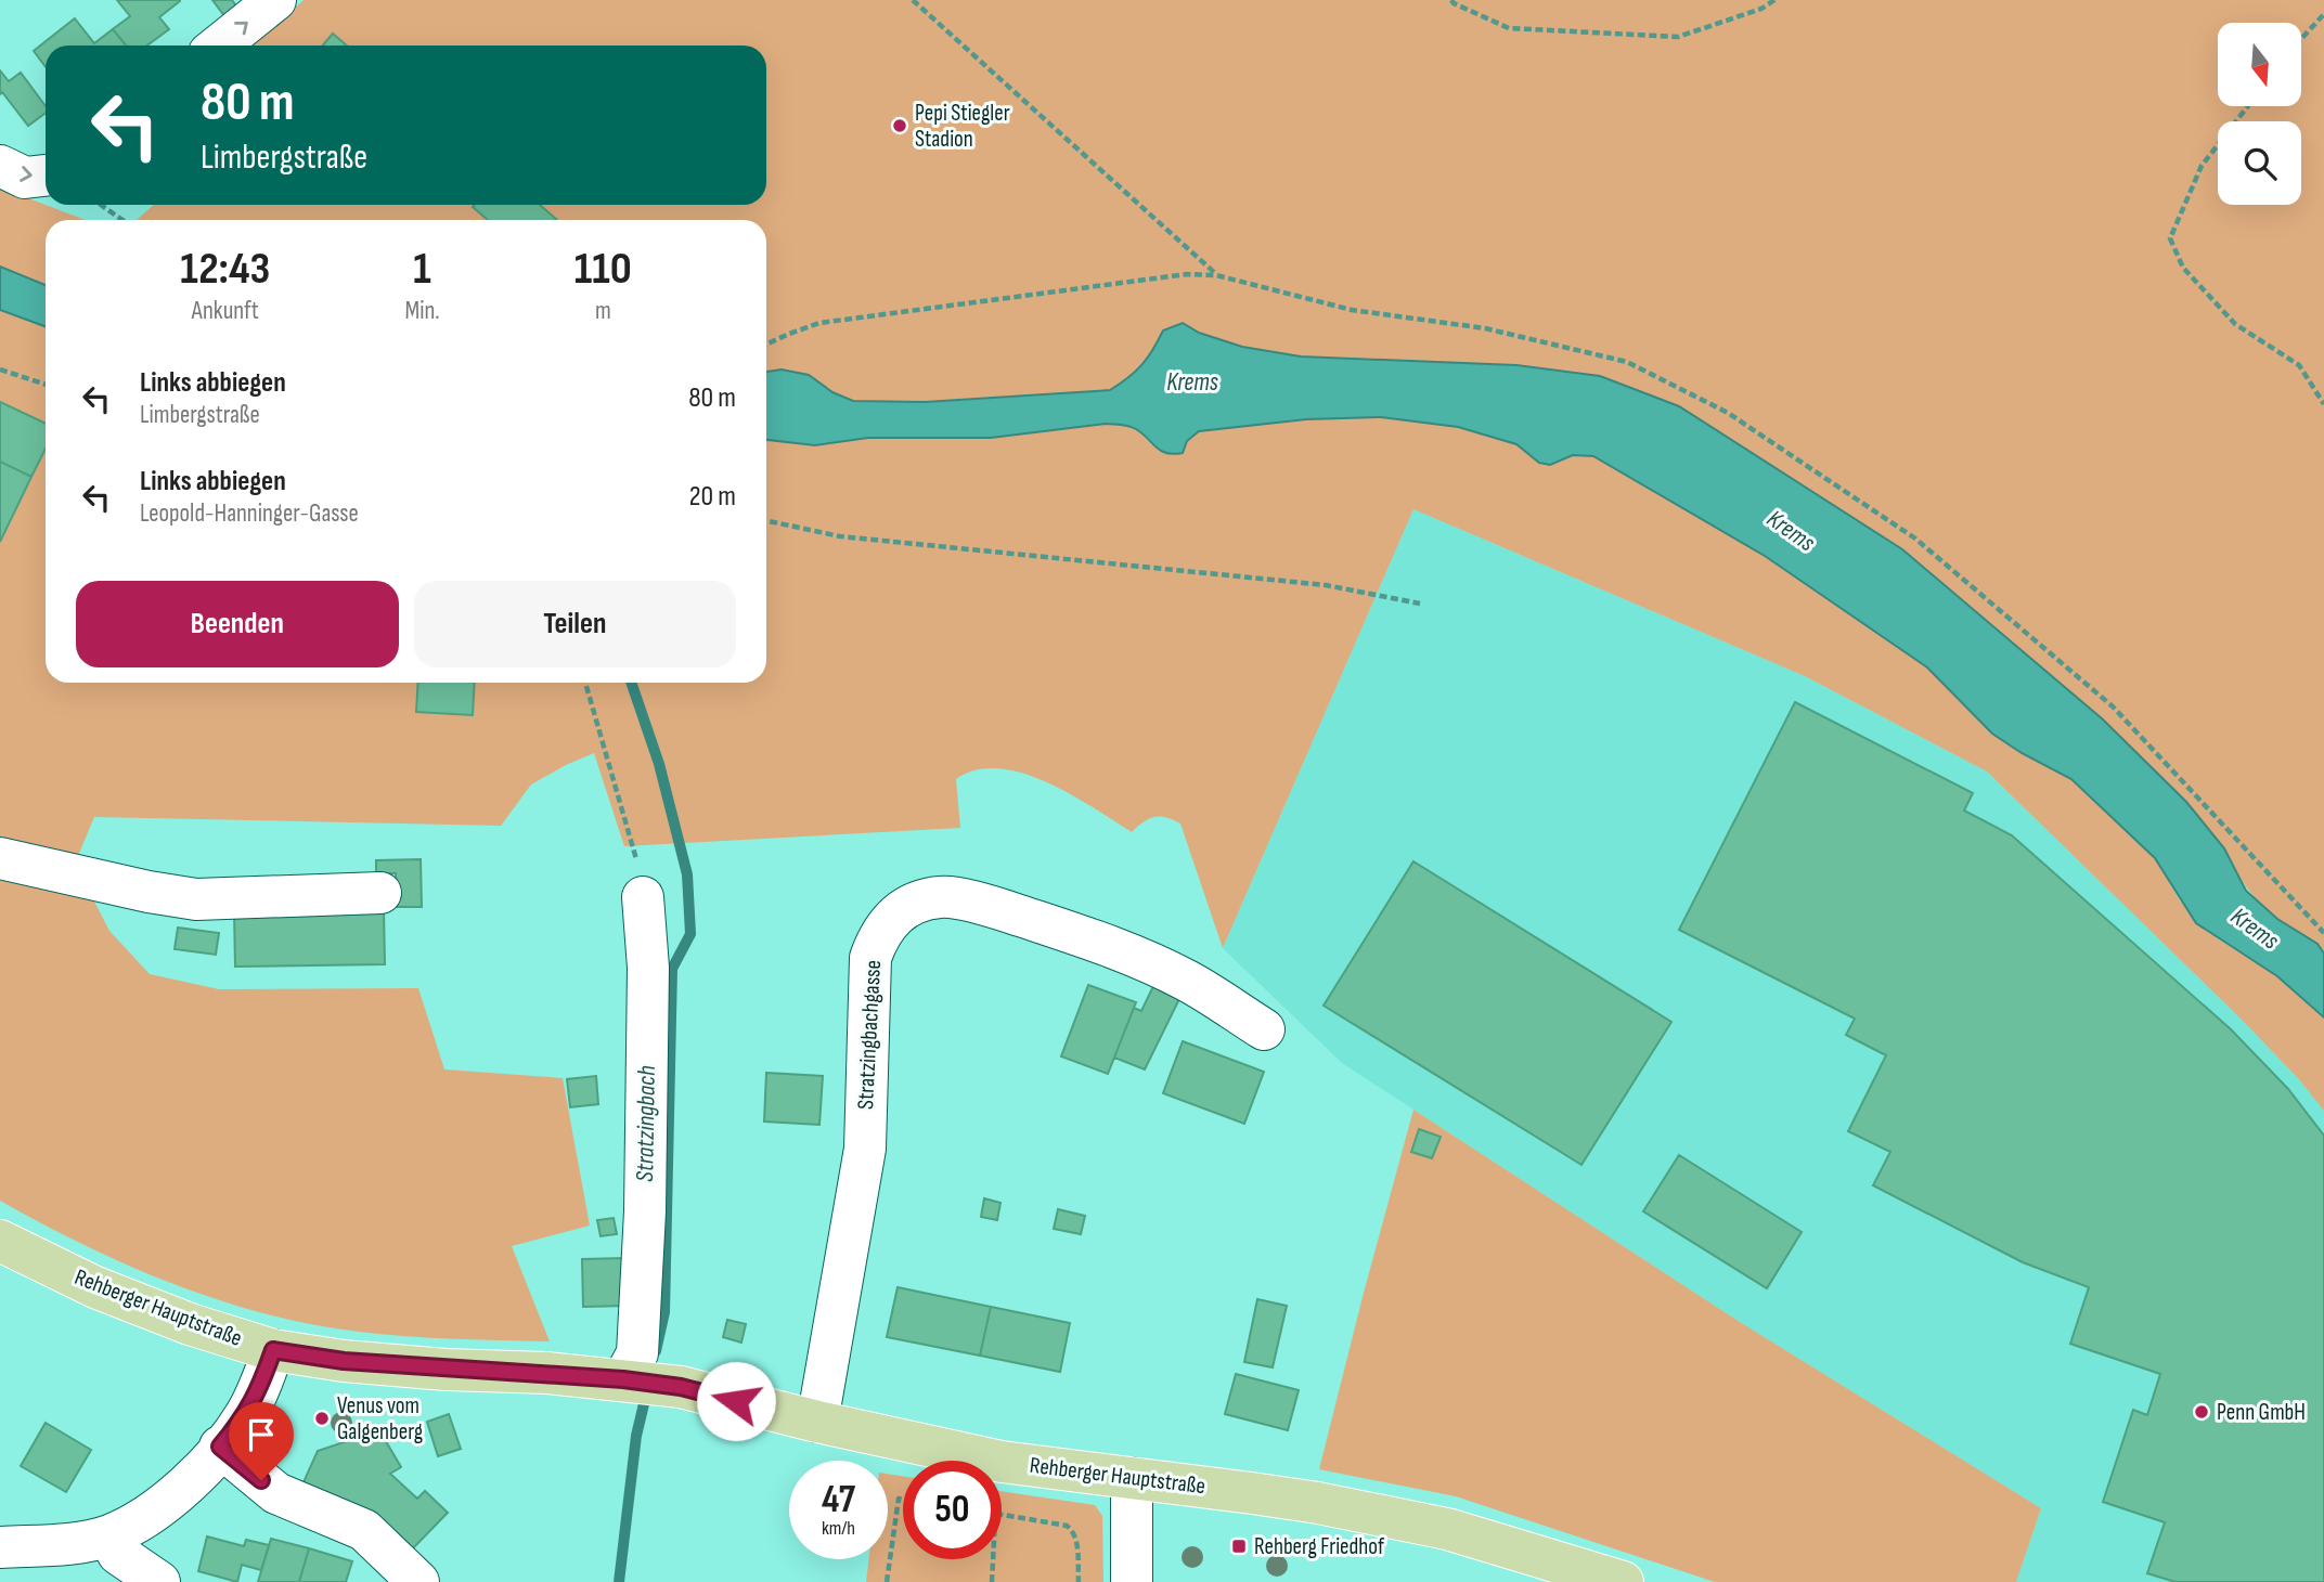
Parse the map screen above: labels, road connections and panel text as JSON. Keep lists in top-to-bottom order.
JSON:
{
  "streets": {
    "main road": ["Rehberger Hauptstraße"],
    "street": ["Stratzingbachgasse"]
  },
  "crossings": [
    ["Stratzingbachgasse", "Rehberger Hauptstraße"]
  ],
  "water": ["Krems", "Stratzingbach"],
  "places": {
    "other": ["Pepi Stiegler Stadion", "Penn GmbH", "Venus vom Galgenberg"],
    "transit": ["Rehberg Friedhof"]
  },
  "north": "bottom",
  "page": {
    "turn": ["80 m", "Limbergstraße"],
    "eta": [
      "12:43",
      "Ankunft",
      "1",
      "Min.",
      "110",
      "m"
    ],
    "list": [
      {
        "name": "Links abbiegen",
        "note": "Limbergstraße",
        "value": "80 m"
      },
      {
        "name": "Links abbiegen",
        "note": "Leopold-Hanninger-Gasse",
        "value": "20 m"
      }
    ],
    "buttons": ["Beenden", "Teilen"],
    "speed": "47 km/h",
    "limit": "50"
  }
}
